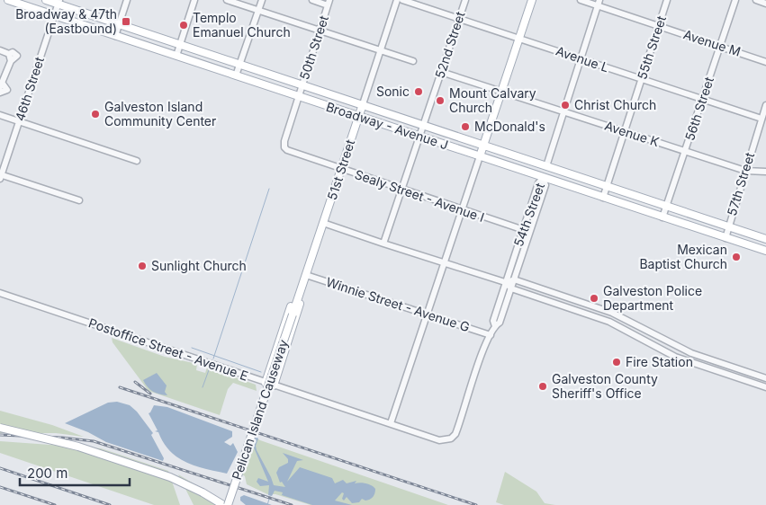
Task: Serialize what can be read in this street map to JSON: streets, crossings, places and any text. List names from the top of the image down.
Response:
{
  "streets": {
    "main road": ["Broadway - Avenue J", "51st Street", "Pelican Island Causeway"],
    "street": [
      "Avenue M",
      "52nd Street",
      "50th Street",
      "55th Street",
      "Avenue L",
      "46th Street",
      "56th Street",
      "Avenue K",
      "57th Street",
      "Sealy Street - Avenue I",
      "54th Street",
      "Winnie Street - Avenue G",
      "Postoffice Street - Avenue E"
    ]
  },
  "crossings": [
    ["Avenue M", "55th Street"],
    ["Avenue M", "56th Street"],
    ["Avenue M", "54th Street"],
    ["52nd Street", "Avenue L"],
    ["52nd Street", "Broadway - Avenue J"],
    ["52nd Street", "Avenue K"],
    ["52nd Street", "Sealy Street - Avenue I"],
    ["50th Street", "Broadway - Avenue J"],
    ["50th Street", "Sealy Street - Avenue I"],
    ["55th Street", "Avenue L"],
    ["55th Street", "Broadway - Avenue J"],
    ["55th Street", "Avenue K"],
    ["Avenue L", "56th Street"],
    ["Avenue L", "57th Street"],
    ["Avenue L", "54th Street"],
    ["46th Street", "Broadway - Avenue J"],
    ["56th Street", "Broadway - Avenue J"],
    ["56th Street", "Avenue K"],
    ["Broadway - Avenue J", "51st Street"],
    ["Broadway - Avenue J", "57th Street"],
    ["Broadway - Avenue J", "Sealy Street - Avenue I"],
    ["Broadway - Avenue J", "54th Street"],
    ["Avenue K", "57th Street"],
    ["Avenue K", "54th Street"],
    ["51st Street", "Sealy Street - Avenue I"],
    ["51st Street", "Winnie Street - Avenue G"],
    ["51st Street", "Pelican Island Causeway"],
    ["Sealy Street - Avenue I", "54th Street"],
    ["54th Street", "Winnie Street - Avenue G"],
    ["54th Street", "Postoffice Street - Avenue E"]
  ],
  "places": {
    "transit": ["Broadway & 47th (Eastbound)"],
    "other": [
      "Templo Emanuel Church",
      "Sonic",
      "Mount Calvary Church",
      "Christ Church",
      "Galveston Island Community Center",
      "McDonald's",
      "Mexican Baptist Church",
      "Sunlight Church",
      "Galveston Police Department",
      "Fire Station",
      "Galveston County Sheriff's Office"
    ]
  },
  "scale_bar": "200 m"
}
